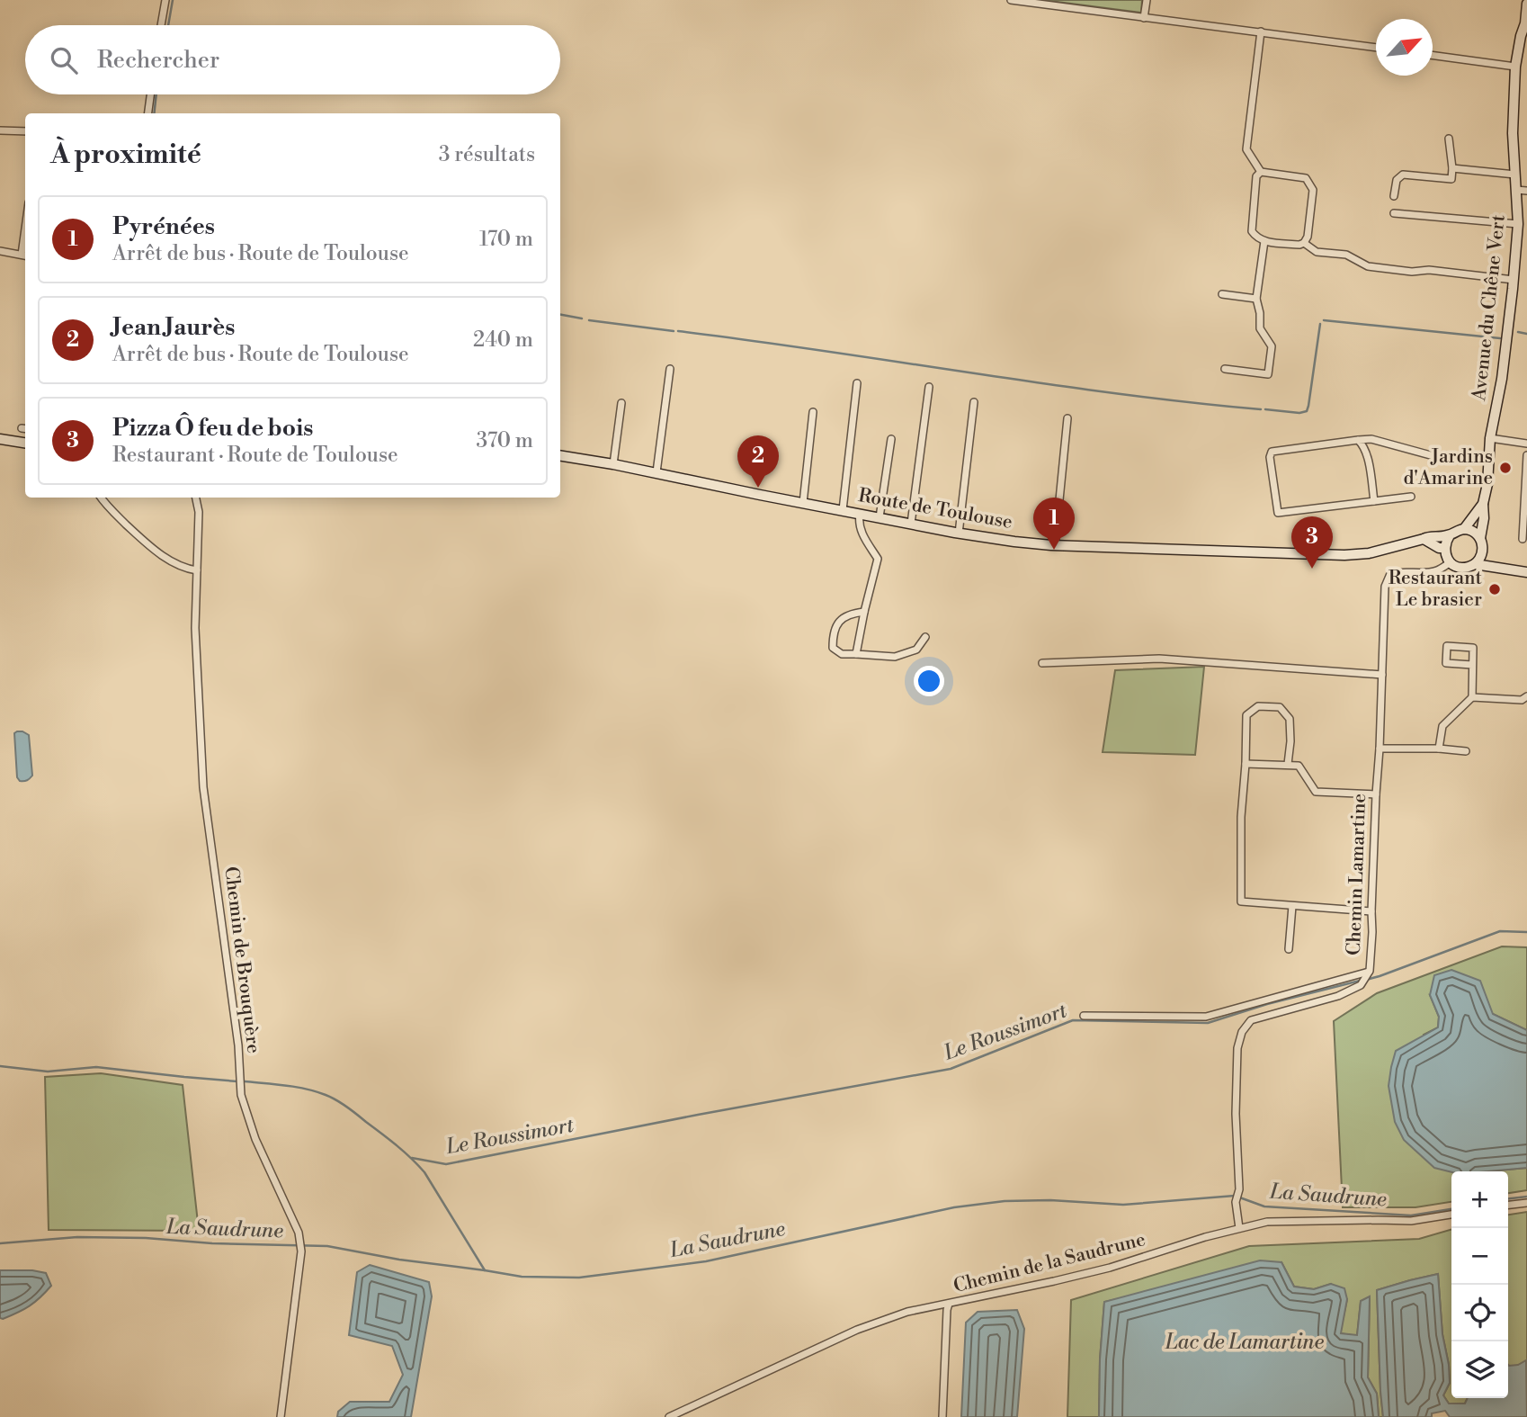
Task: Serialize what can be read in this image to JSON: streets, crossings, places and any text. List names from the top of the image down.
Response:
{
  "streets": {
    "main road": ["Avenue du Chêne Vert", "Route de Toulouse"],
    "street": ["Chemin Lamartine", "Chemin de Brouquère", "Chemin de la Saudrune"]
  },
  "crossings": [
    ["Avenue du Chêne Vert", "Route de Toulouse"],
    ["Avenue du Chêne Vert", "Chemin Lamartine"],
    ["Route de Toulouse", "Chemin Lamartine"],
    ["Chemin Lamartine", "Chemin de la Saudrune"]
  ],
  "water": ["Le Roussimort", "La Saudrune", "Lac de Lamartine"],
  "places": ["Jardins d'Amarine", "Restaurant Le brasier"],
  "north": "top right",
  "page": {
    "search": "Rechercher",
    "heading": ["À proximité", "3 résultats"],
    "list": [
      {
        "mark": "1",
        "name": "Pyrénées",
        "note": "Arrêt de bus · Route de Toulouse",
        "value": "170 m"
      },
      {
        "mark": "2",
        "name": "Jean Jaurès",
        "note": "Arrêt de bus · Route de Toulouse",
        "value": "240 m"
      },
      {
        "mark": "3",
        "name": "Pizza Ô feu de bois",
        "note": "Restaurant · Route de Toulouse",
        "value": "370 m"
      }
    ],
    "pins": ["2", "1", "3"],
    "map_buttons": ["+", "−"]
  }
}
